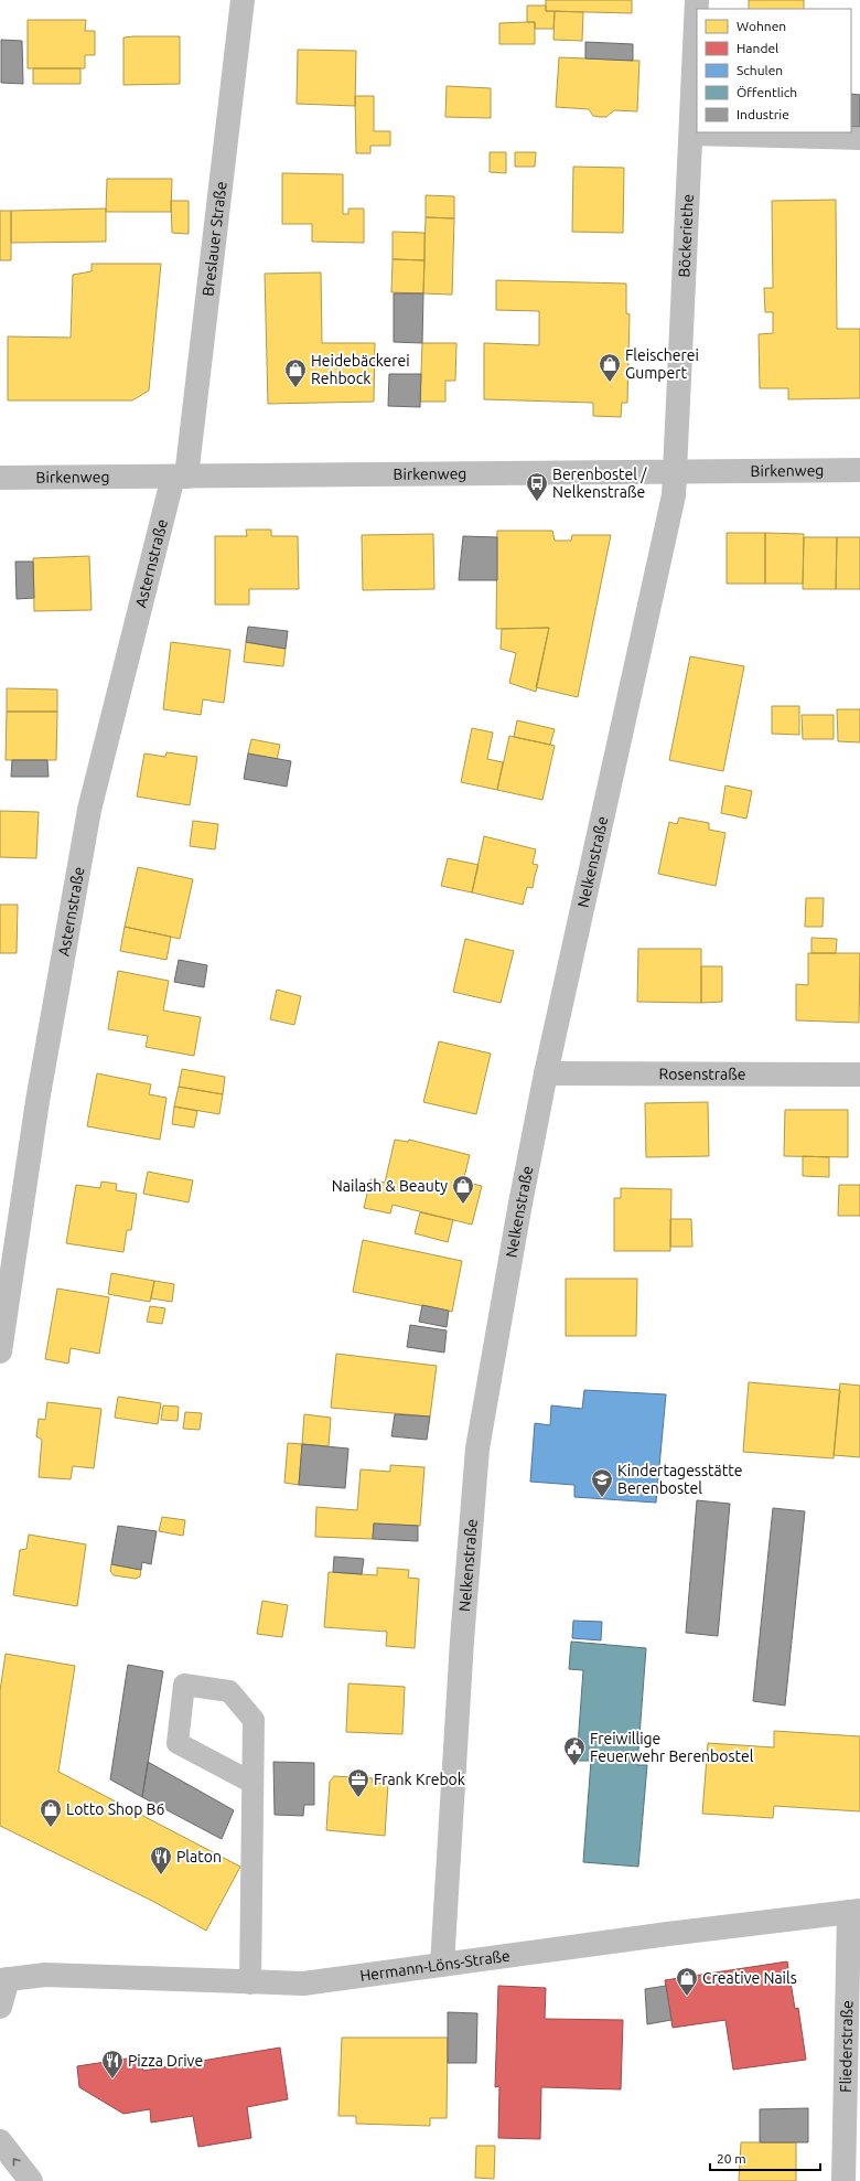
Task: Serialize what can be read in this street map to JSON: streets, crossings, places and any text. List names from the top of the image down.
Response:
{
  "streets": {
    "street": [
      "Böckeriethe",
      "Breslauer Straße",
      "Birkenweg",
      "Asternstraße",
      "Nelkenstraße",
      "Rosenstraße",
      "Hermann-Löns-Straße",
      "Fliederstraße"
    ]
  },
  "crossings": [
    ["Böckeriethe", "Birkenweg"],
    ["Böckeriethe", "Nelkenstraße"],
    ["Breslauer Straße", "Birkenweg"],
    ["Breslauer Straße", "Asternstraße"],
    ["Birkenweg", "Asternstraße"],
    ["Birkenweg", "Nelkenstraße"],
    ["Nelkenstraße", "Rosenstraße"],
    ["Nelkenstraße", "Hermann-Löns-Straße"],
    ["Hermann-Löns-Straße", "Fliederstraße"]
  ],
  "places": {
    "shop": [
      "Fleischerei Gumpert",
      "Heidebäckerei Rehbock",
      "Nailash & Beauty",
      "Lotto Shop B6",
      "Creative Nails"
    ],
    "bus stop": ["Berenbostel / Nelkenstraße"],
    "school or university": ["Kindertagesstätte Berenbostel"],
    "public building": ["Freiwillige Feuerwehr Berenbostel"],
    "office": ["Frank Krebok"],
    "restaurant": ["Platon", "Pizza Drive"]
  },
  "legend": [
    "Wohnen",
    "Handel",
    "Schulen",
    "Öffentlich",
    "Industrie"
  ],
  "scale_bar": "20 m"
}
